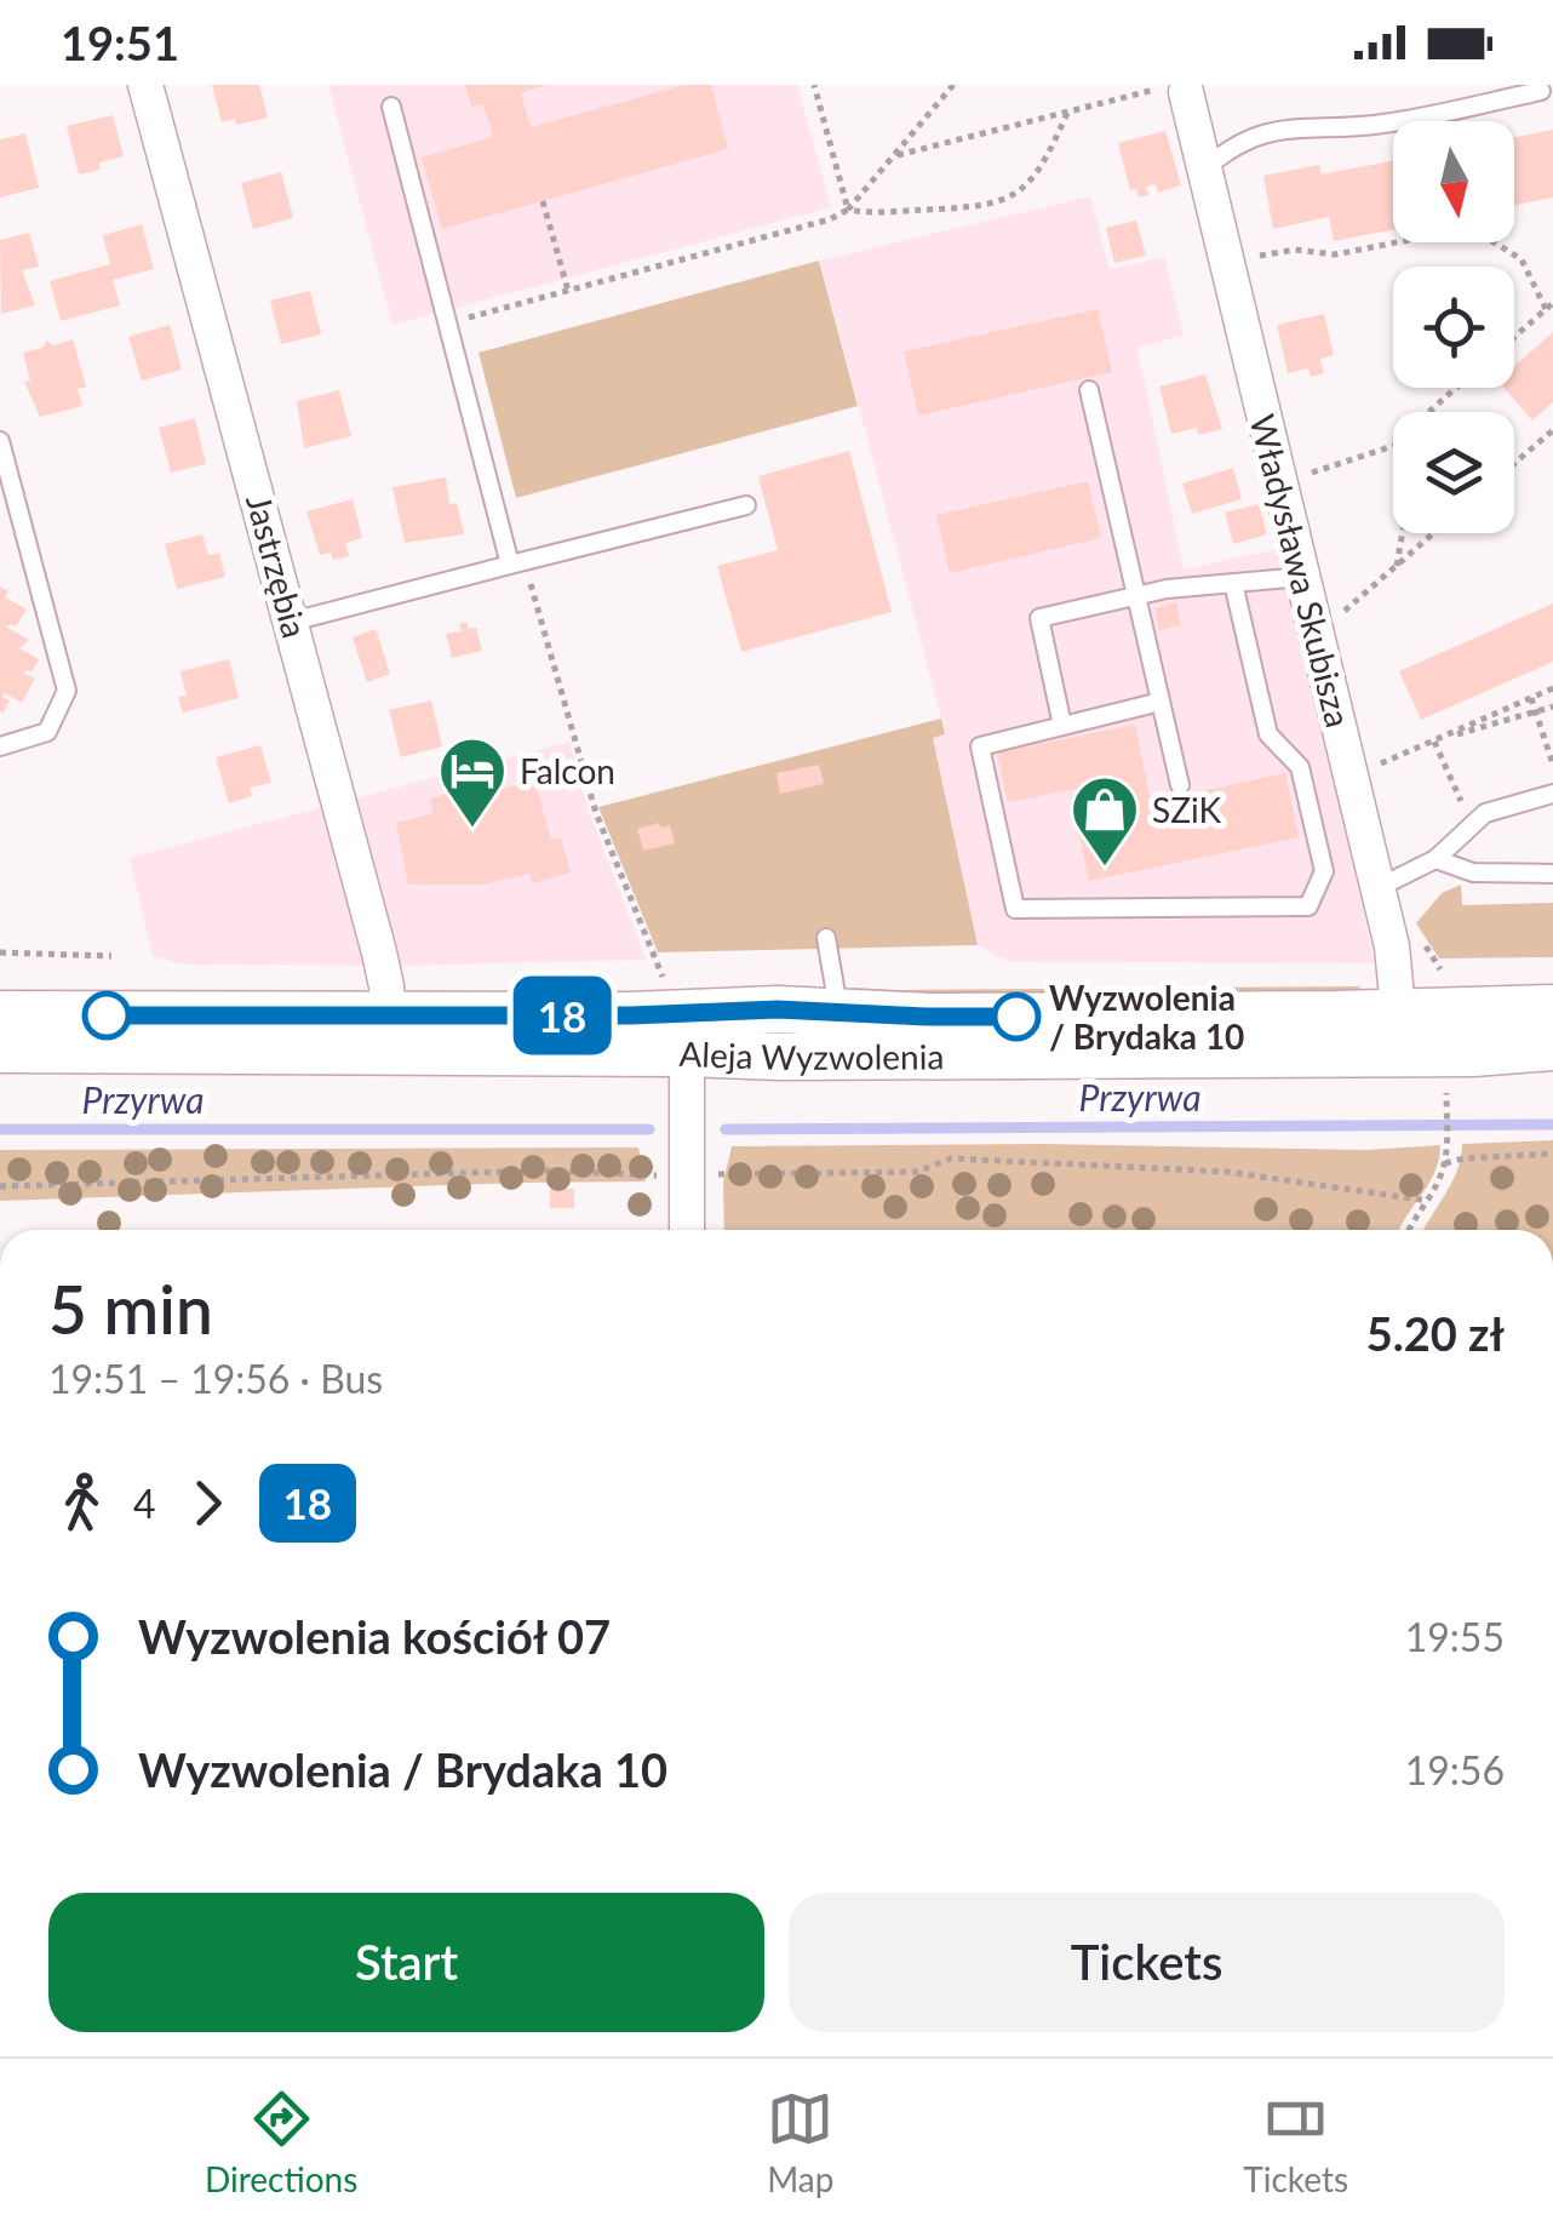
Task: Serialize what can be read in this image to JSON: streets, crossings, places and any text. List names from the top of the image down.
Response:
{
  "streets": {
    "main road": ["Aleja Wyzwolenia"],
    "street": ["Jastrzębia", "Władysława Skubisza"]
  },
  "crossings": [
    ["Jastrzębia", "Aleja Wyzwolenia"],
    ["Władysława Skubisza", "Aleja Wyzwolenia"]
  ],
  "water": ["Przyrwa"],
  "places": {
    "hotel": ["Falcon"],
    "shop": ["SZiK"],
    "other": ["Wyzwolenia / Brydaka 10"]
  },
  "lines": ["bus line 18"],
  "north": "bottom",
  "page": {
    "status": "19:51",
    "on_map": "18",
    "heading": ["5 min", "19:51 – 19:56 · Bus", "5.20 zł"],
    "legs": ["4", "18"],
    "list": [
      {
        "name": "Wyzwolenia kościół 07",
        "value": "19:55"
      },
      {
        "name": "Wyzwolenia / Brydaka 10",
        "value": "19:56"
      }
    ],
    "buttons": ["Start", "Tickets"],
    "tabs": ["Directions", "Map", "Tickets"]
  }
}
